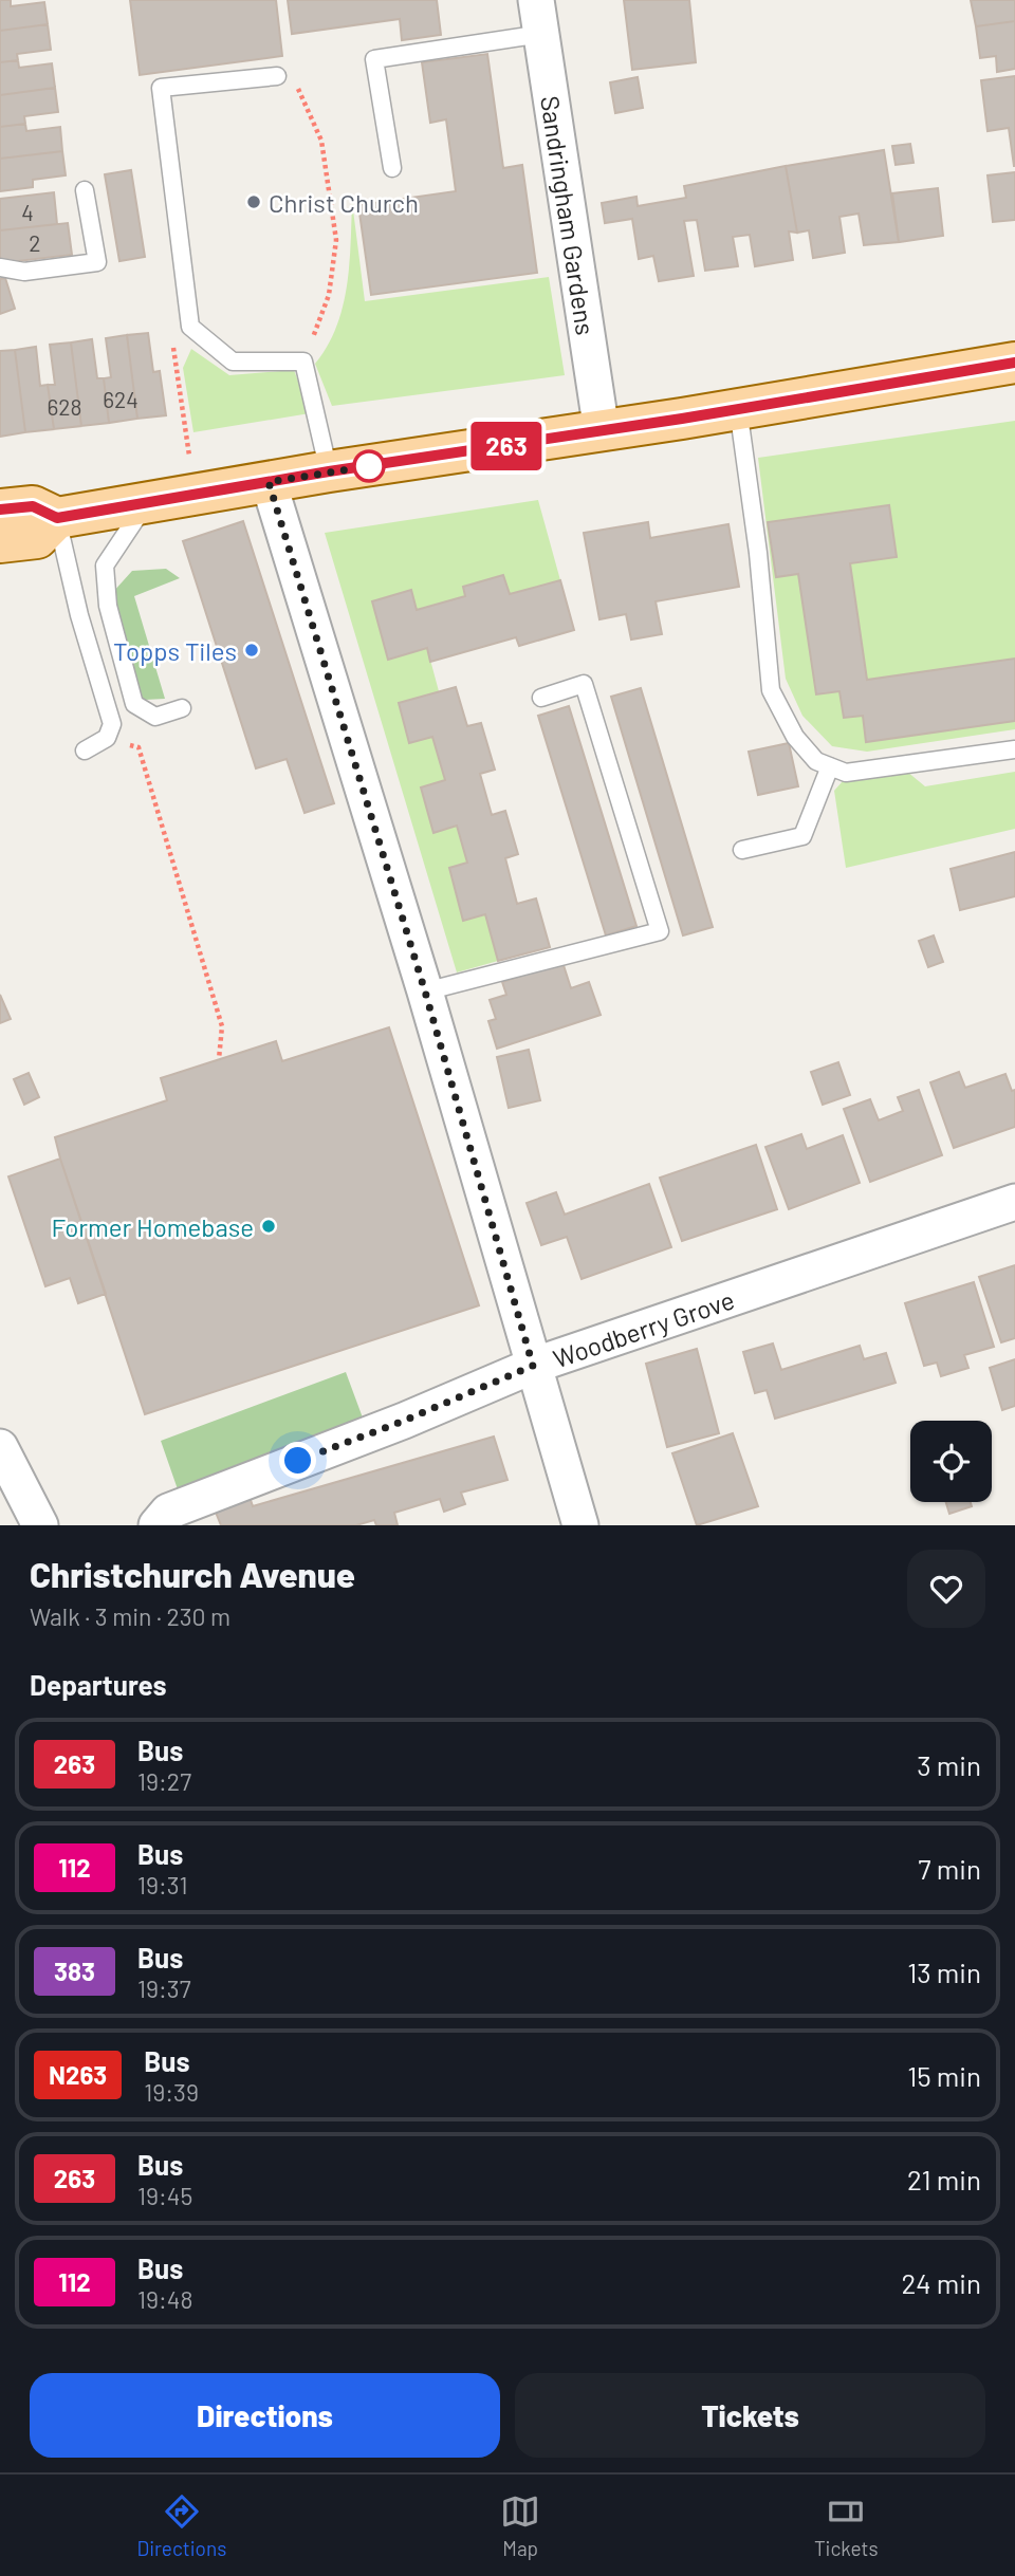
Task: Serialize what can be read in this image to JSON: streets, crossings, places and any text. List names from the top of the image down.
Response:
{
  "streets": {
    "street": ["Sandringham Gardens", "Woodberry Grove"]
  },
  "places": ["Christ Church", "Topps Tiles", "Former Homebase"],
  "lines": ["bus line 263"],
  "house_numbers": [
    "4",
    "2",
    "624",
    "628"
  ],
  "page": {
    "on_map": "263",
    "heading": [
      ["Christchurch Avenue", "Walk · 3 min · 230 m"],
      "Departures"
    ],
    "list": [
      {
        "mark": "263",
        "name": "Bus",
        "note": "19:27",
        "value": "3 min"
      },
      {
        "mark": "112",
        "name": "Bus",
        "note": "19:31",
        "value": "7 min"
      },
      {
        "mark": "383",
        "name": "Bus",
        "note": "19:37",
        "value": "13 min"
      },
      {
        "mark": "N263",
        "name": "Bus",
        "note": "19:39",
        "value": "15 min"
      },
      {
        "mark": "263",
        "name": "Bus",
        "note": "19:45",
        "value": "21 min"
      },
      {
        "mark": "112",
        "name": "Bus",
        "note": "19:48",
        "value": "24 min"
      }
    ],
    "buttons": ["Directions", "Tickets"],
    "tabs": ["Directions", "Map", "Tickets"]
  }
}
